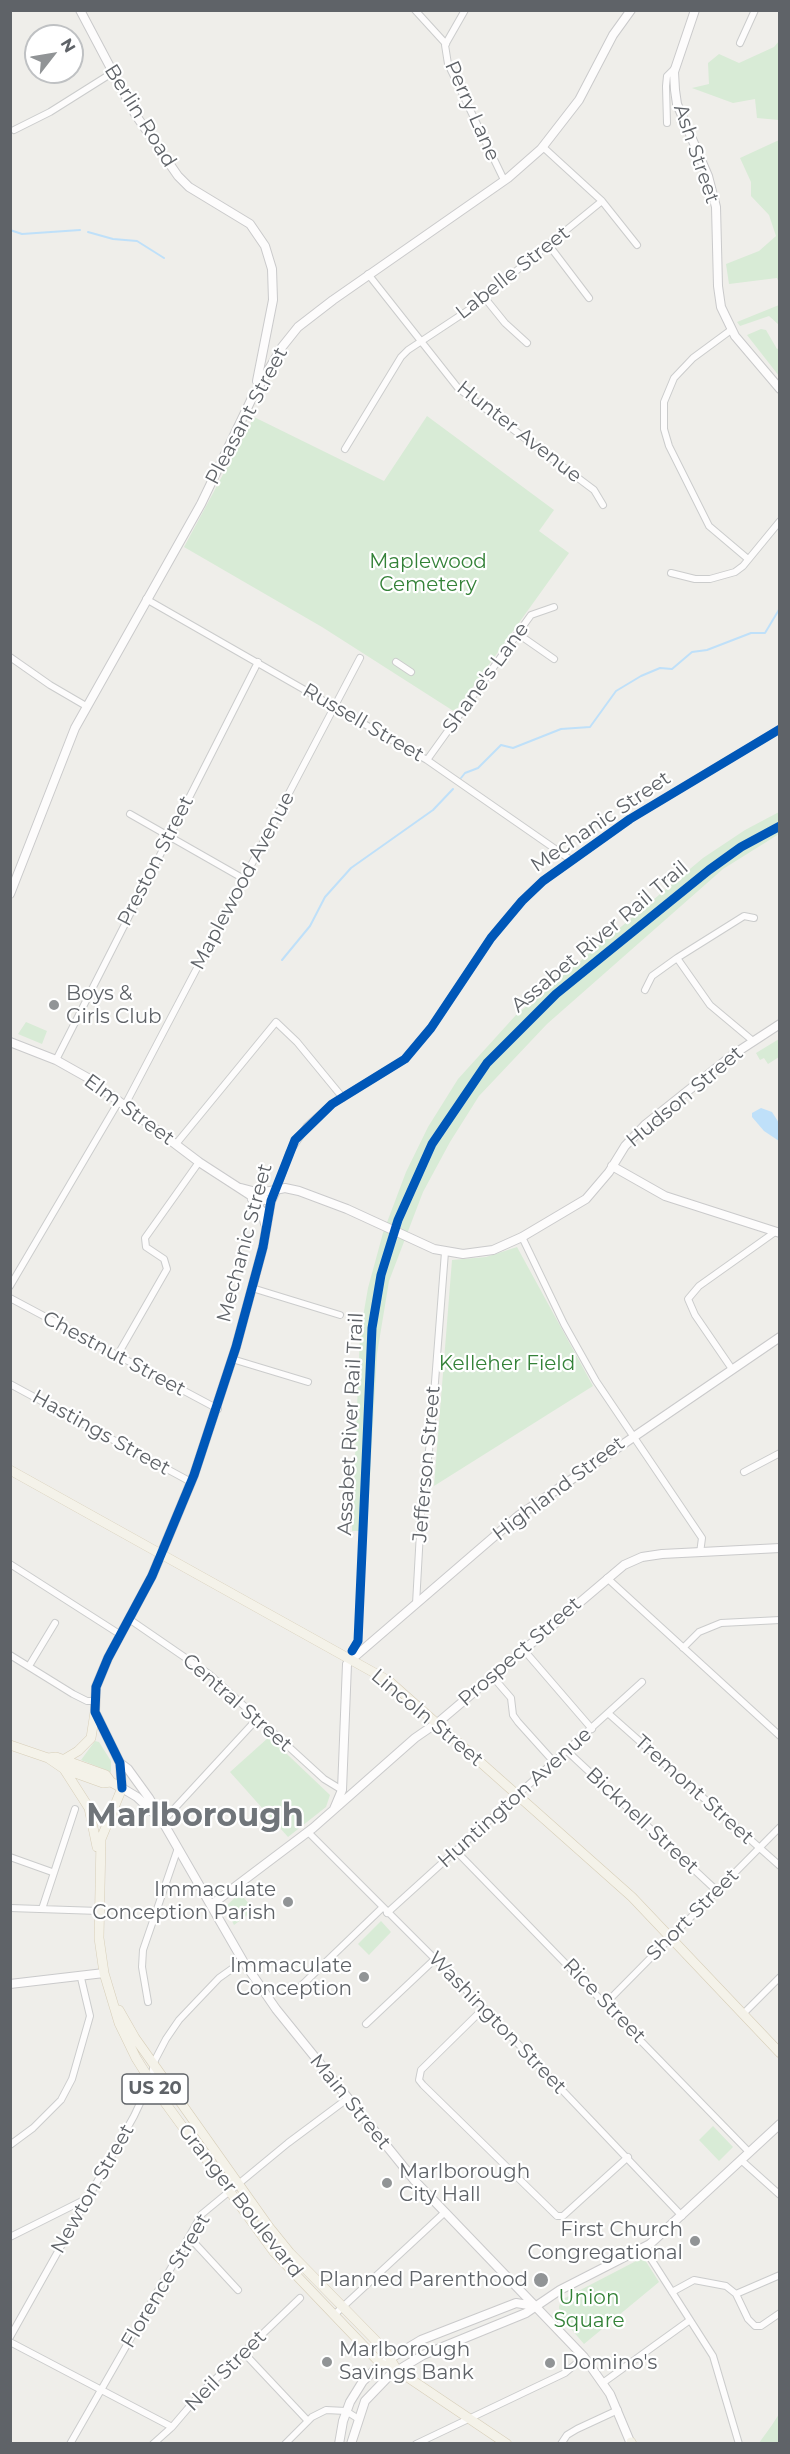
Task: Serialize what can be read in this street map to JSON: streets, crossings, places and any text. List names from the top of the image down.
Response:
{
  "streets": {
    "main road": ["Lincoln Street", "US 20", "Granger Boulevard"],
    "street": [
      "Perry Lane",
      "Berlin Road",
      "Ash Street",
      "Labelle Street",
      "Pleasant Street",
      "Hunter Avenue",
      "Shane's Lane",
      "Russell Street",
      "Mechanic Street",
      "Preston Street",
      "Maplewood Avenue",
      "Hudson Street",
      "Elm Street",
      "Chestnut Street",
      "Hastings Street",
      "Jefferson Street",
      "Highland Street",
      "Prospect Street",
      "Central Street",
      "Tremont Street",
      "Huntington Avenue",
      "Bicknell Street",
      "Short Street",
      "Rice Street",
      "Washington Street",
      "Main Street",
      "Newton Street",
      "Florence Street",
      "Neil Street"
    ],
    "cycle path": ["Assabet River Rail Trail"]
  },
  "crossings": [
    ["Perry Lane", "Pleasant Street"],
    ["Berlin Road", "Pleasant Street"],
    ["Labelle Street", "Hunter Avenue"],
    ["Pleasant Street", "Hunter Avenue"],
    ["Pleasant Street", "Russell Street"],
    ["Shane's Lane", "Russell Street"],
    ["Russell Street", "Mechanic Street"],
    ["Russell Street", "Preston Street"],
    ["Russell Street", "Maplewood Avenue"],
    ["Mechanic Street", "Hudson Street"],
    ["Mechanic Street", "Elm Street"],
    ["Mechanic Street", "Chestnut Street"],
    ["Mechanic Street", "Hastings Street"],
    ["Mechanic Street", "Central Street"],
    ["Mechanic Street", "Lincoln Street"],
    ["Mechanic Street", "Main Street"],
    ["Mechanic Street", "Granger Boulevard"],
    ["Preston Street", "Elm Street"],
    ["Maplewood Avenue", "Elm Street"],
    ["Hudson Street", "Elm Street"],
    ["Hudson Street", "Jefferson Street"],
    ["Jefferson Street", "Highland Street"],
    ["Highland Street", "Lincoln Street"],
    ["Prospect Street", "Lincoln Street"],
    ["Prospect Street", "Washington Street"],
    ["Prospect Street", "Main Street"],
    ["Lincoln Street", "Huntington Avenue"],
    ["Lincoln Street", "Short Street"],
    ["Tremont Street", "Huntington Avenue"],
    ["Tremont Street", "Short Street"],
    ["Huntington Avenue", "Bicknell Street"],
    ["Huntington Avenue", "Rice Street"],
    ["Huntington Avenue", "Washington Street"],
    ["Bicknell Street", "Short Street"],
    ["Short Street", "Rice Street"],
    ["US 20", "Granger Boulevard"],
    ["Main Street", "Newton Street"],
    ["Main Street", "Florence Street"],
    ["Newton Street", "Granger Boulevard"],
    ["Granger Boulevard", "Florence Street"]
  ],
  "districts": ["Marlborough"],
  "parks": ["Maplewood Cemetery", "Kelleher Field", "Union Square"],
  "places": [
    "Boys & Girls Club",
    "Immaculate Conception Parish",
    "Immaculate Conception",
    "Marlborough City Hall",
    "First Church Congregational",
    "Planned Parenthood",
    "Marlborough Savings Bank",
    "Domino's"
  ],
  "north": "top right"
}
